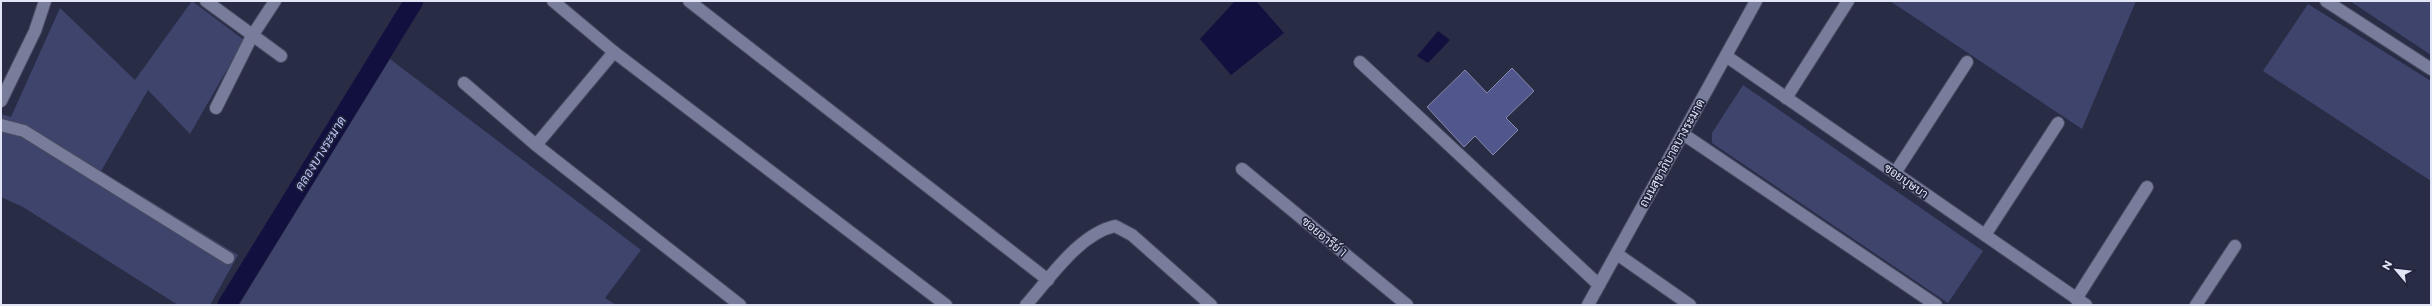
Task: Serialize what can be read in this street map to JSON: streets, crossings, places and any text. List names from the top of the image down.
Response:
{
  "streets": {
    "street": ["ถนนสุขาภิบาลบางระมาด", "ซอยบุษบา", "ซอยอารีย์ 1"]
  },
  "crossings": [
    ["ถนนสุขาภิบาลบางระมาด", "ซอยบุษบา"]
  ],
  "water": ["คลองบางระมาด"],
  "north": "top left"
}
